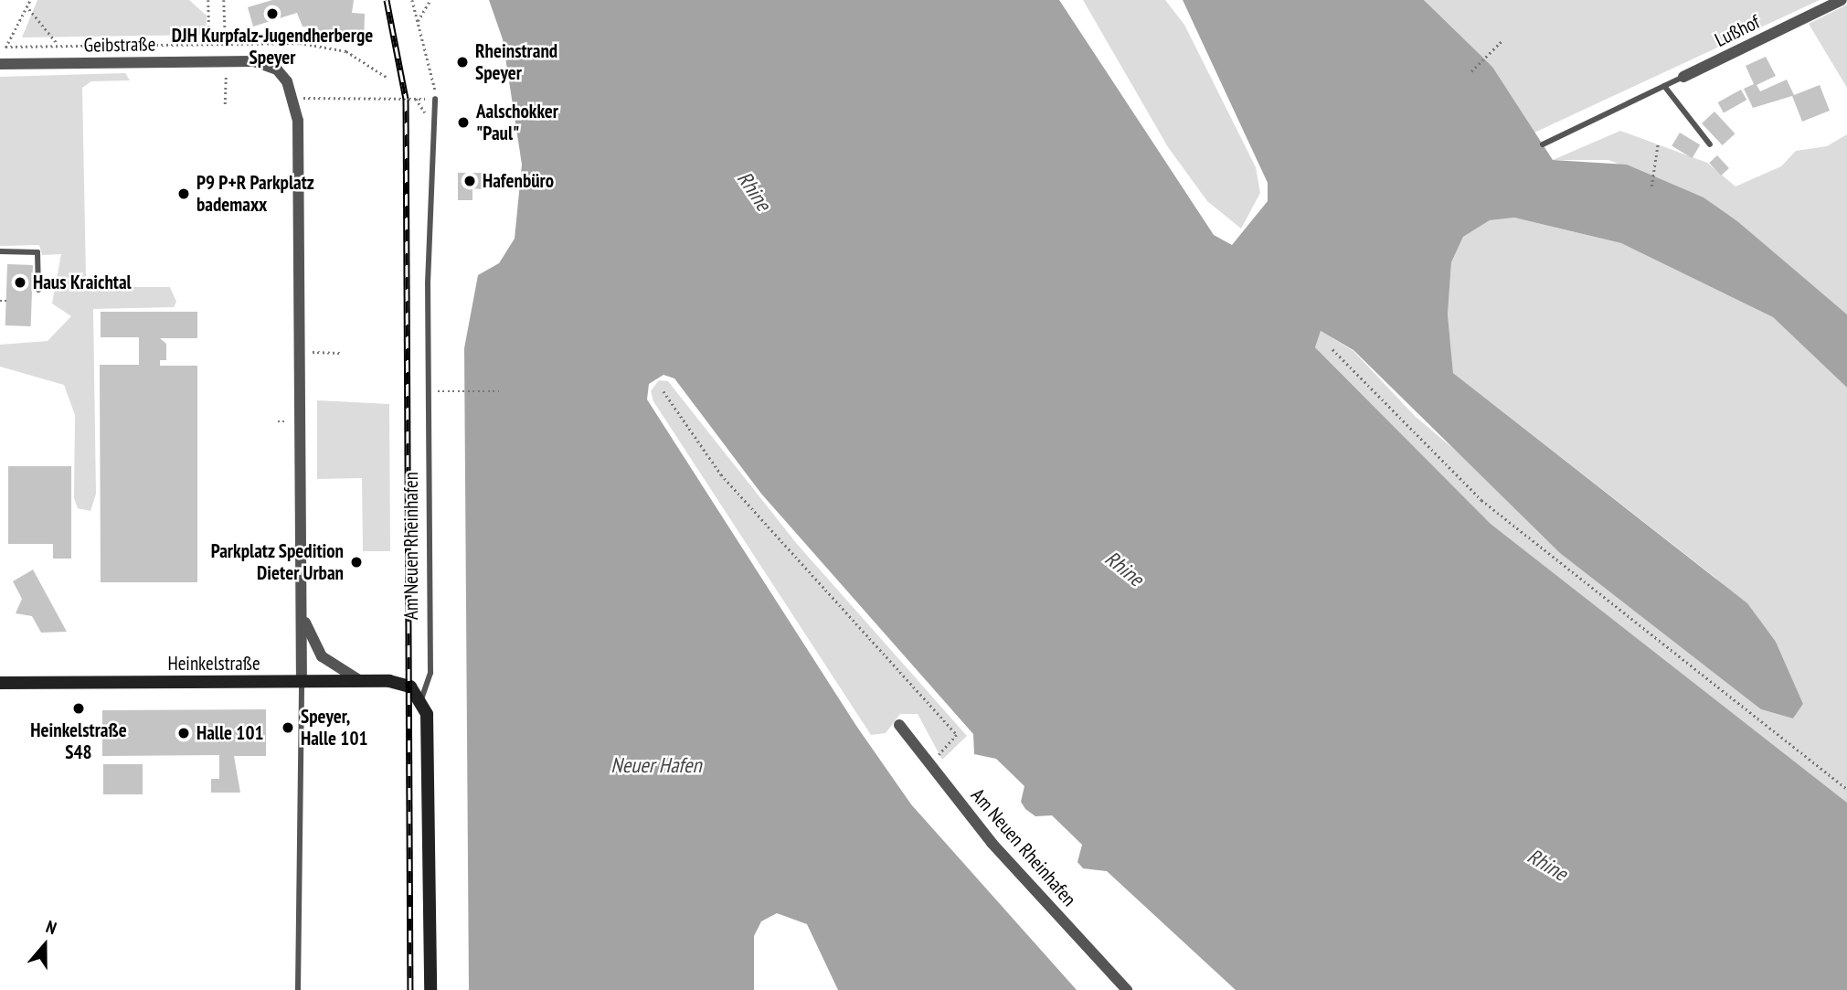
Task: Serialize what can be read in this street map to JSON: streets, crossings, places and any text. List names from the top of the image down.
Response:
{
  "streets": {
    "street": [
      "Lußhof",
      "Geibstraße",
      "Am Neuen Rheinhafen",
      "Heinkelstraße"
    ]
  },
  "crossings": [
    ["Am Neuen Rheinhafen", "Heinkelstraße"]
  ],
  "water": ["Rhine", "Neuer Hafen"],
  "places": [
    "DJH Kurpfalz-Jugendherberge Speyer",
    "Rheinstrand Speyer",
    "Aalschokker \"Paul\"",
    "Hafenbüro",
    "P9 P+R Parkplatz bademaxx",
    "Haus Kraichtal",
    "Parkplatz Spedition Dieter Urban",
    "Heinkelstraße S48",
    "Speyer, Halle 101",
    "Halle 101"
  ],
  "north": "top"
}
